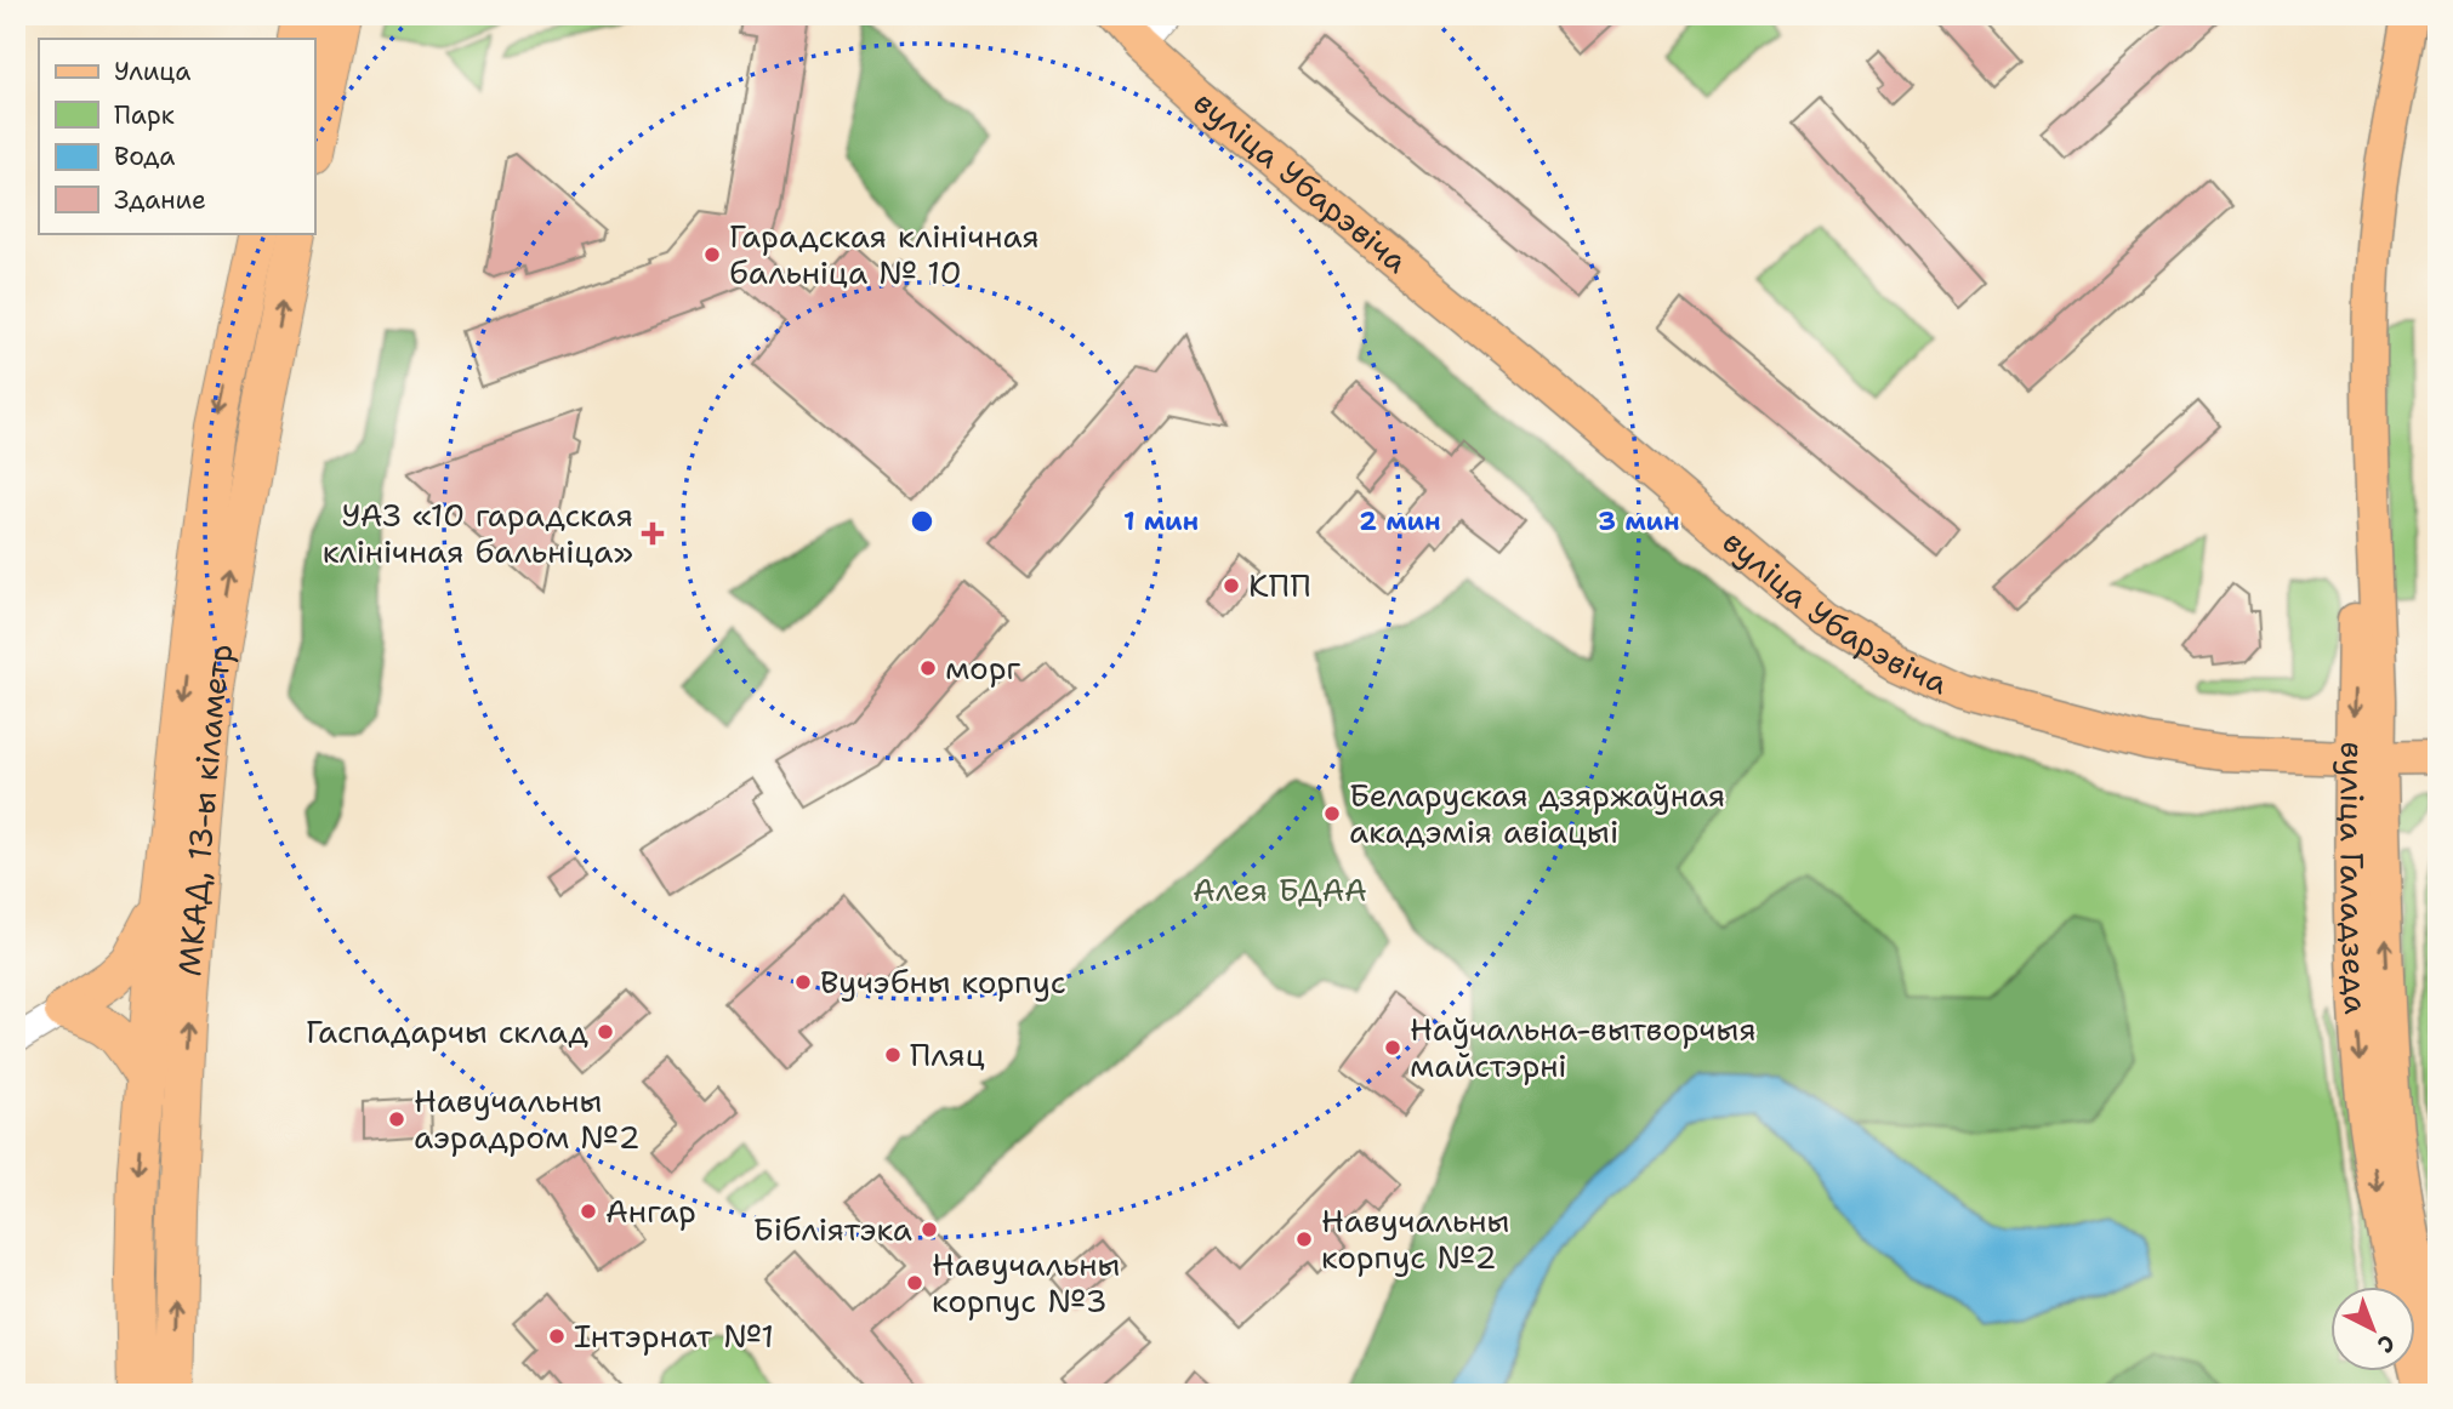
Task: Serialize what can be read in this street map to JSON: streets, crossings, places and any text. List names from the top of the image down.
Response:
{
  "streets": {
    "highway": ["МКАД, 13-ы кіламетр"],
    "main road": ["вуліца Убарэвіча", "вуліца Галадзеда"]
  },
  "crossings": [
    ["вуліца Убарэвіча", "вуліца Галадзеда"]
  ],
  "parks": ["Алея БДАА"],
  "places": {
    "other": [
      "Гарадская клінічная бальніца № 10",
      "КПП",
      "морг",
      "Беларуская дзяржаўная акадэмія авіацыі",
      "Вучэбны корпус",
      "Гаспадарчы склад",
      "Наўчальна-вытворчыя майстэрні",
      "Пляц",
      "Навучальны аэрадром №2",
      "Ангар",
      "Бібліятэка",
      "Навучальны корпус №2",
      "Навучальны корпус №3",
      "Інтэрнат №1"
    ],
    "health": ["УАЗ «10 гарадская клінічная бальніца»"]
  },
  "legend": [
    "Улица",
    "Парк",
    "Вода",
    "Здание"
  ],
  "north": "bottom right",
  "rings": ["1 мин", "2 мин", "3 мин"]
}
